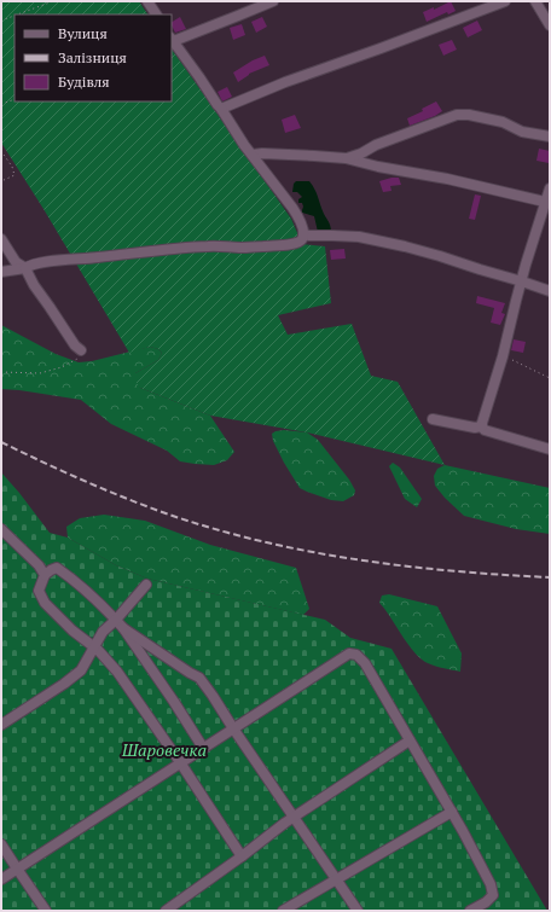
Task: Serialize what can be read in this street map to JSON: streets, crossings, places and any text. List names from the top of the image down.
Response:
{
  "parks": ["Шаровечка"],
  "legend": ["Вулиця", "Залізниця", "Будівля"]
}
